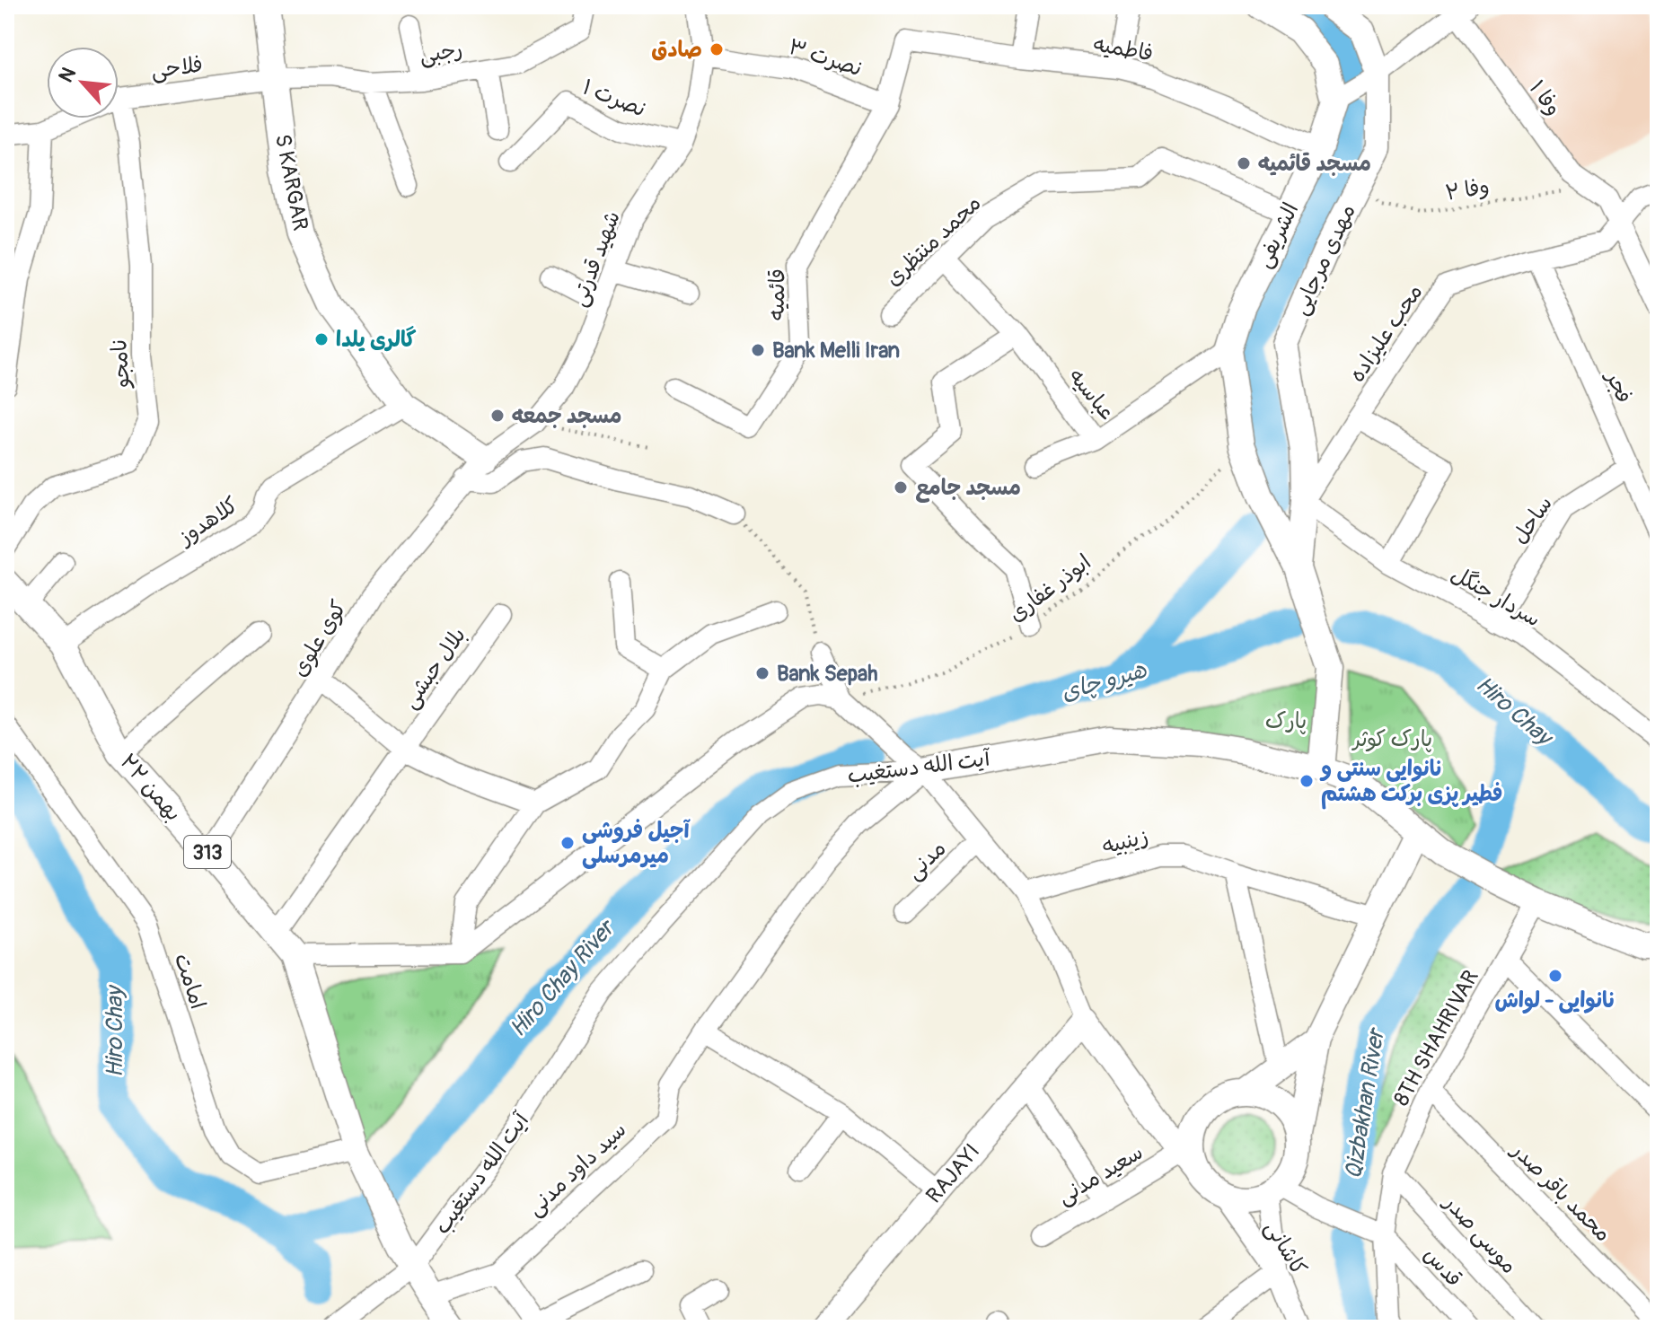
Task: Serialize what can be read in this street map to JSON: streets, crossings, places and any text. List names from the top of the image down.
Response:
{
  "streets": {
    "main road": [
      "S KARGAR",
      "الشریفی",
      "مهدی مرجایی",
      "آیت الله دستغیب",
      "۲۲ بهمن",
      "313",
      "RAJAYI"
    ],
    "street": [
      "فاطمیه",
      "رجبی",
      "نصرت ۳",
      "فلاحی",
      "نصرت ۱",
      "وفا ۱",
      "محمد منتظری",
      "شهید قدرتی",
      "قائمیه",
      "محب علیزاده",
      "نامجو",
      "فجر",
      "عباسیه",
      "ساحل",
      "کلاهدوز",
      "سردار جنگل",
      "کوی علوی",
      "بلال حبشی",
      "زینبیه",
      "مدنی",
      "امامت",
      "8TH SHAHRIVAR",
      "سید داود مدنی",
      "سعید مدنی",
      "محمد باقر صدر",
      "موسی صدر",
      "کاشانی",
      "قدس"
    ],
    "path": ["وفا ۲", "ابوذر غفاری"]
  },
  "crossings": [
    ["فاطمیه", "الشریفی"],
    ["فاطمیه", "قائمیه"],
    ["رجبی", "فلاحی"],
    ["رجبی", "S KARGAR"],
    ["نصرت ۳", "شهید قدرتی"],
    ["نصرت ۳", "قائمیه"],
    ["فلاحی", "S KARGAR"],
    ["فلاحی", "نامجو"],
    ["نصرت ۱", "شهید قدرتی"],
    ["وفا ۱", "وفا ۲"],
    ["وفا ۱", "محب علیزاده"],
    ["S KARGAR", "شهید قدرتی"],
    ["S KARGAR", "کلاهدوز"],
    ["S KARGAR", "کوی علوی"],
    ["وفا ۲", "مهدی مرجایی"],
    ["الشریفی", "محمد منتظری"],
    ["الشریفی", "مهدی مرجایی"],
    ["الشریفی", "عباسیه"],
    ["الشریفی", "ابوذر غفاری"],
    ["محمد منتظری", "عباسیه"],
    ["شهید قدرتی", "کوی علوی"],
    ["مهدی مرجایی", "محب علیزاده"],
    ["مهدی مرجایی", "سردار جنگل"],
    ["محب علیزاده", "فجر"],
    ["محب علیزاده", "سردار جنگل"],
    ["فجر", "ساحل"],
    ["ساحل", "سردار جنگل"],
    ["کلاهدوز", "۲۲ بهمن"],
    ["کوی علوی", "۲۲ بهمن"],
    ["بلال حبشی", "۲۲ بهمن"],
    ["آیت الله دستغیب", "313"],
    ["آیت الله دستغیب", "8TH SHAHRIVAR"],
    ["آیت الله دستغیب", "سید داود مدنی"],
    ["۲۲ بهمن", "313"],
    ["۲۲ بهمن", "امامت"],
    ["313", "امامت"],
    ["313", "سید داود مدنی"],
    ["8TH SHAHRIVAR", "محمد باقر صدر"],
    ["8TH SHAHRIVAR", "موسی صدر"],
    ["8TH SHAHRIVAR", "قدس"],
    ["سعید مدنی", "کاشانی"]
  ],
  "water": [
    "هیرو چای",
    "Hiro Chay",
    "Hiro Chay River",
    "Qizbakhan River"
  ],
  "parks": ["پارک", "پارک کوثر"],
  "places": [
    "صادق",
    "مسجد قائمیه",
    "گالری یلدا",
    "Bank Melli Iran",
    "مسجد جمعه",
    "مسجد جامع",
    "Bank Sepah",
    "نانوایی سنتی و فطیر پزی برکت هشتم",
    "آجیل فروشی میرمرسلی",
    "نانوایی - لواش"
  ],
  "north": "top left"
}
